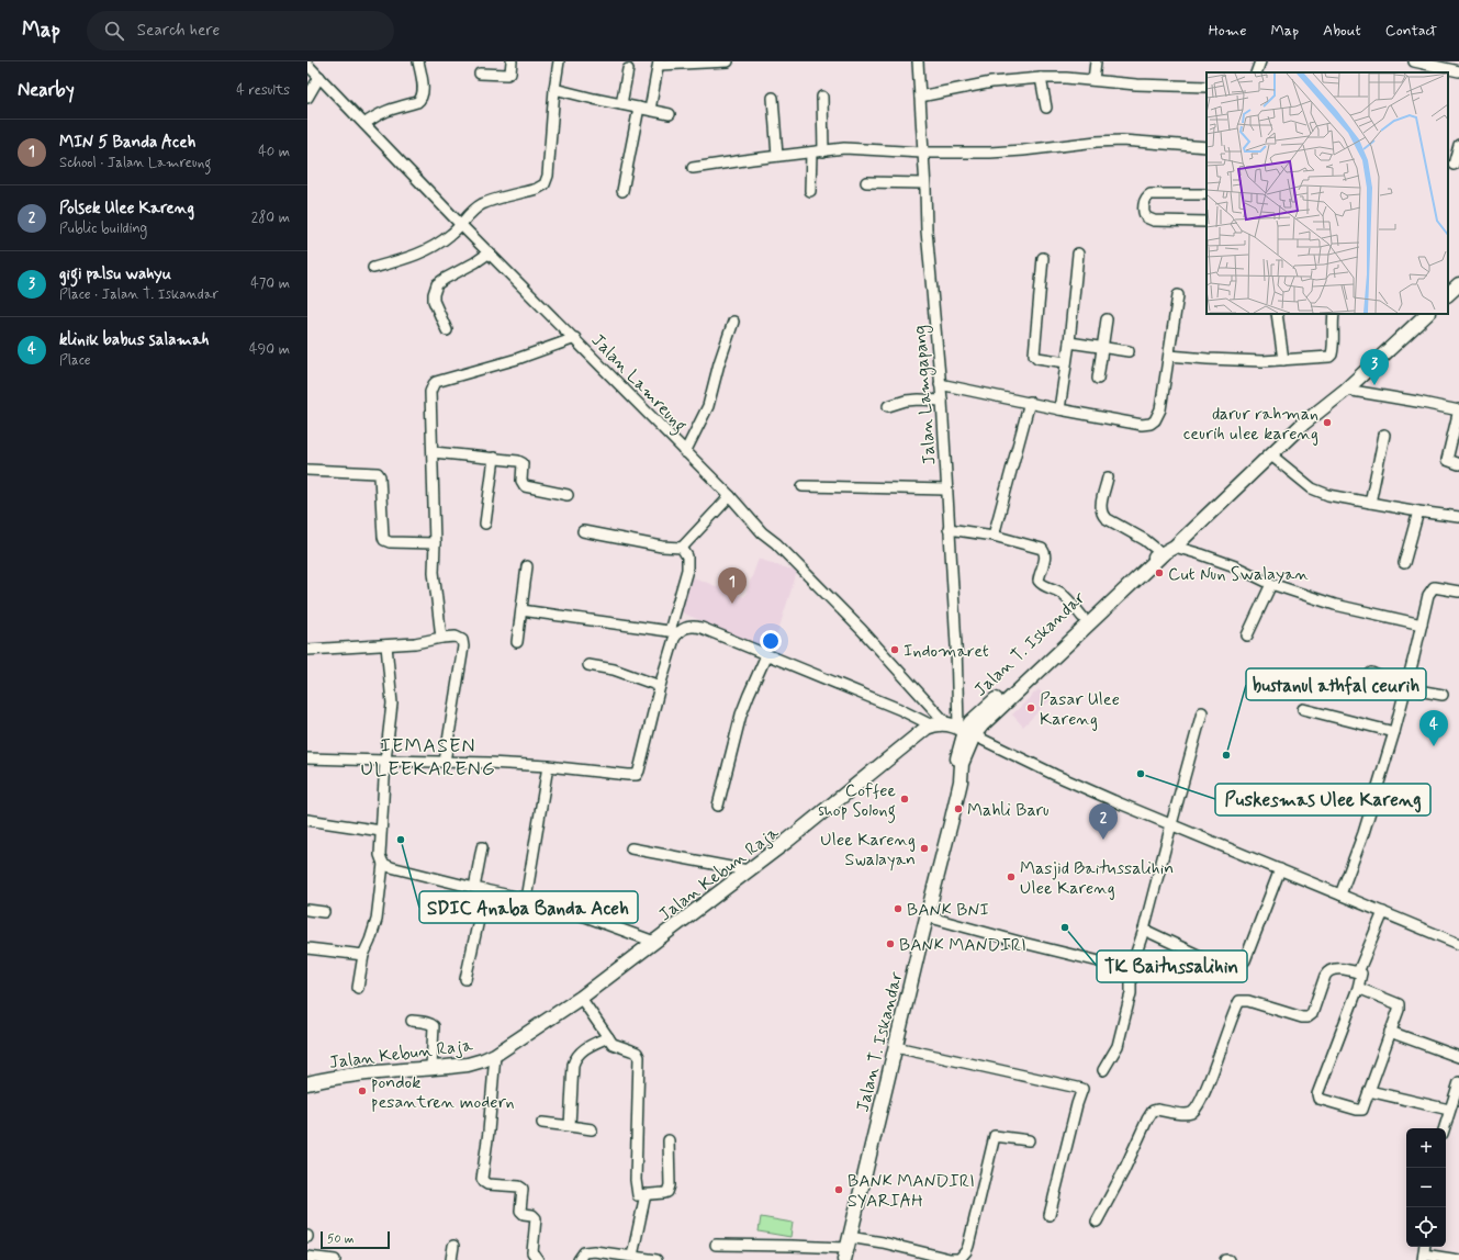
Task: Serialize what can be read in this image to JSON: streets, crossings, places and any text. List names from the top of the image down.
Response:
{
  "streets": {
    "street": [
      "Jalan Lamreung",
      "Jalan Lamgapang",
      "Jalan T. Iskandar",
      "Jalan Kebun Raja"
    ]
  },
  "crossings": [
    ["Jalan Lamreung", "Jalan Lamgapang"],
    ["Jalan Lamreung", "Jalan T. Iskandar"],
    ["Jalan Lamreung", "Jalan Kebun Raja"],
    ["Jalan Lamgapang", "Jalan T. Iskandar"],
    ["Jalan Lamgapang", "Jalan Kebun Raja"],
    ["Jalan T. Iskandar", "Jalan Kebun Raja"]
  ],
  "districts": ["IEMASEN ULEEKARENG"],
  "places": [
    "darur rahman ceurih ulee kareng",
    "Cut Nun Swalayan",
    "Indomaret",
    "Pasar Ulee Kareng",
    "bustanul athfal ceurih",
    "Puskesmas Ulee Kareng",
    "Coffee shop Solong",
    "Mahli Baru",
    "SDIC Anaba Banda Aceh",
    "Ulee Kareng Swalayan",
    "Masjid Baitussalihin Ulee Kareng",
    "BANK BNI",
    "TK Baitussalihin",
    "BANK MANDIRI",
    "pondok pesantren modern",
    "BANK MANDIRI SYARIAH"
  ],
  "scale_bar": "50 m",
  "page": {
    "header": "Map",
    "search": "Search here",
    "nav": [
      "Home",
      "Map",
      "About",
      "Contact"
    ],
    "heading": ["Nearby", "4 results"],
    "list": [
      {
        "mark": "1",
        "name": "MIN 5 Banda Aceh",
        "note": "School · Jalan Lamreung",
        "value": "40 m"
      },
      {
        "mark": "2",
        "name": "Polsek Ulee Kareng",
        "note": "Public building",
        "value": "280 m"
      },
      {
        "mark": "3",
        "name": "gigi palsu wahyu",
        "note": "Place · Jalan T. Iskandar",
        "value": "470 m"
      },
      {
        "mark": "4",
        "name": "klinik babus salamah",
        "note": "Place",
        "value": "490 m"
      }
    ],
    "pins": [
      "3",
      "1",
      "4",
      "2"
    ],
    "map_buttons": ["+", "−"],
    "scale": "50 m"
  }
}
